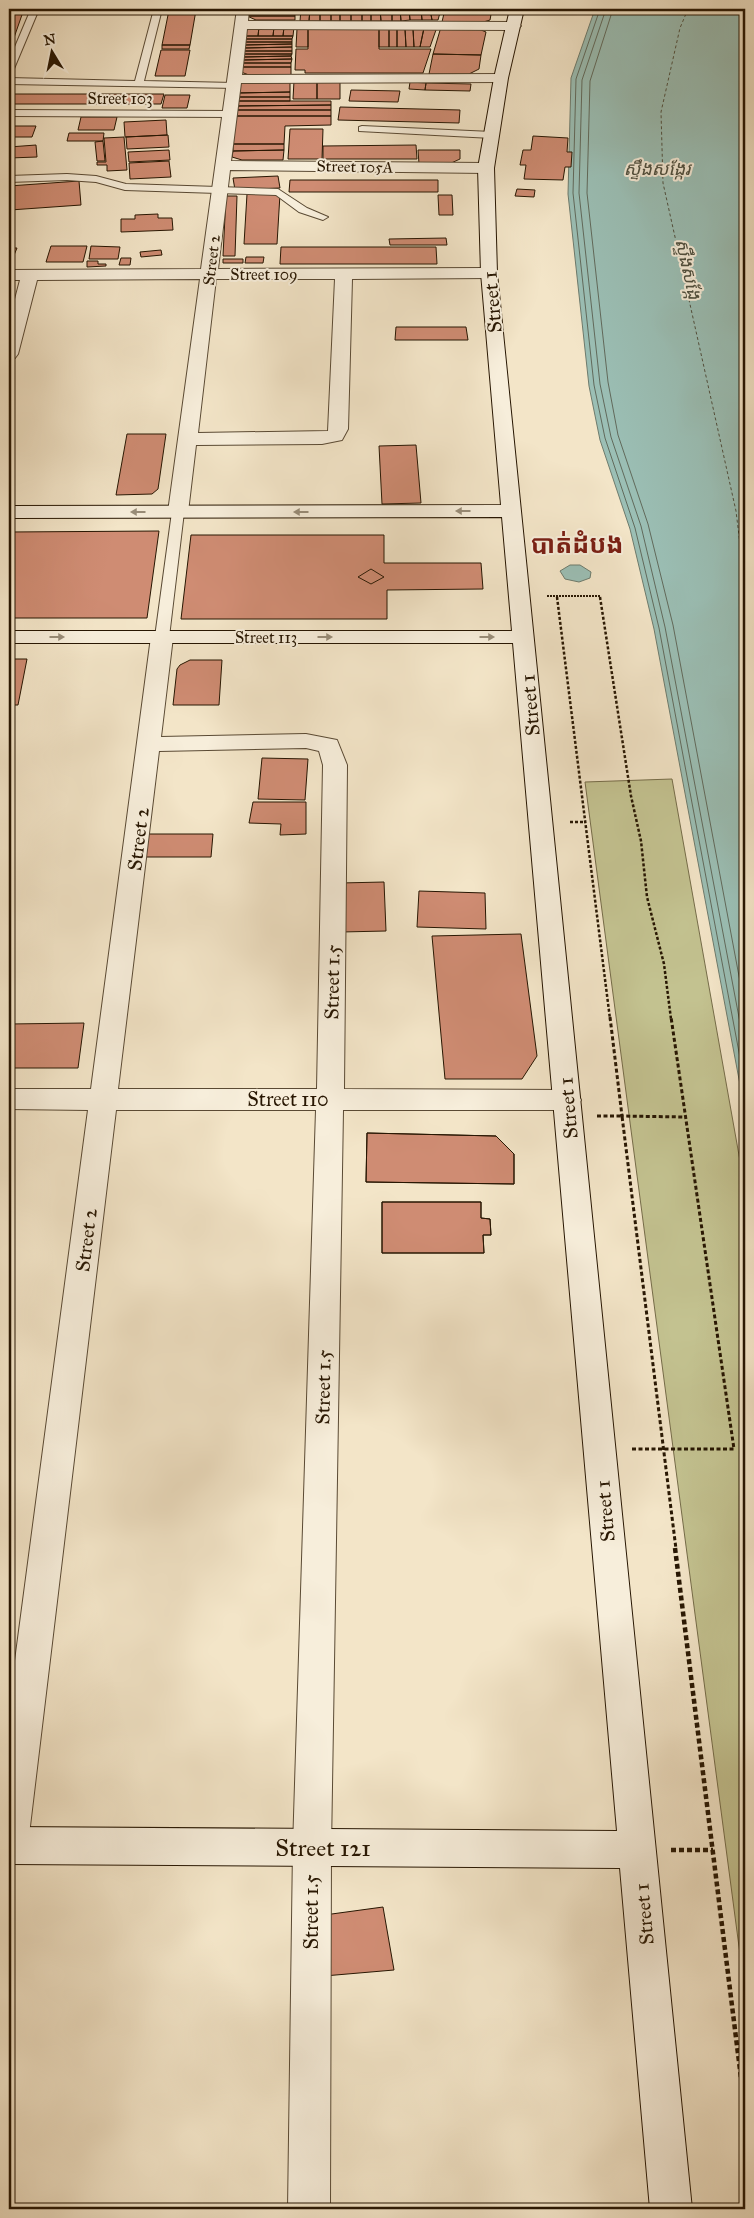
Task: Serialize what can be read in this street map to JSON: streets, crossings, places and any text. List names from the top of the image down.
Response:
{
  "streets": {
    "street": [
      "Street 105A",
      "Street 2",
      "Street 109",
      "Street 1",
      "Street 113",
      "Street 1.5",
      "Street 110",
      "Street 121"
    ],
    "lane": ["Street 103"]
  },
  "crossings": [
    ["Street 103", "Street 2"],
    ["Street 105A", "Street 2"],
    ["Street 105A", "Street 1"],
    ["Street 2", "Street 109"],
    ["Street 2", "Street 113"],
    ["Street 2", "Street 1.5"],
    ["Street 2", "Street 110"],
    ["Street 2", "Street 121"],
    ["Street 109", "Street 1"],
    ["Street 1", "Street 113"],
    ["Street 1", "Street 110"],
    ["Street 1", "Street 121"],
    ["Street 1.5", "Street 110"],
    ["Street 1.5", "Street 121"]
  ],
  "districts": ["បាត់ដំបង"],
  "water": ["ស្ទឹងសង្កែរ", "ស្ទឹងសង្កែ"],
  "north": "top"
}
